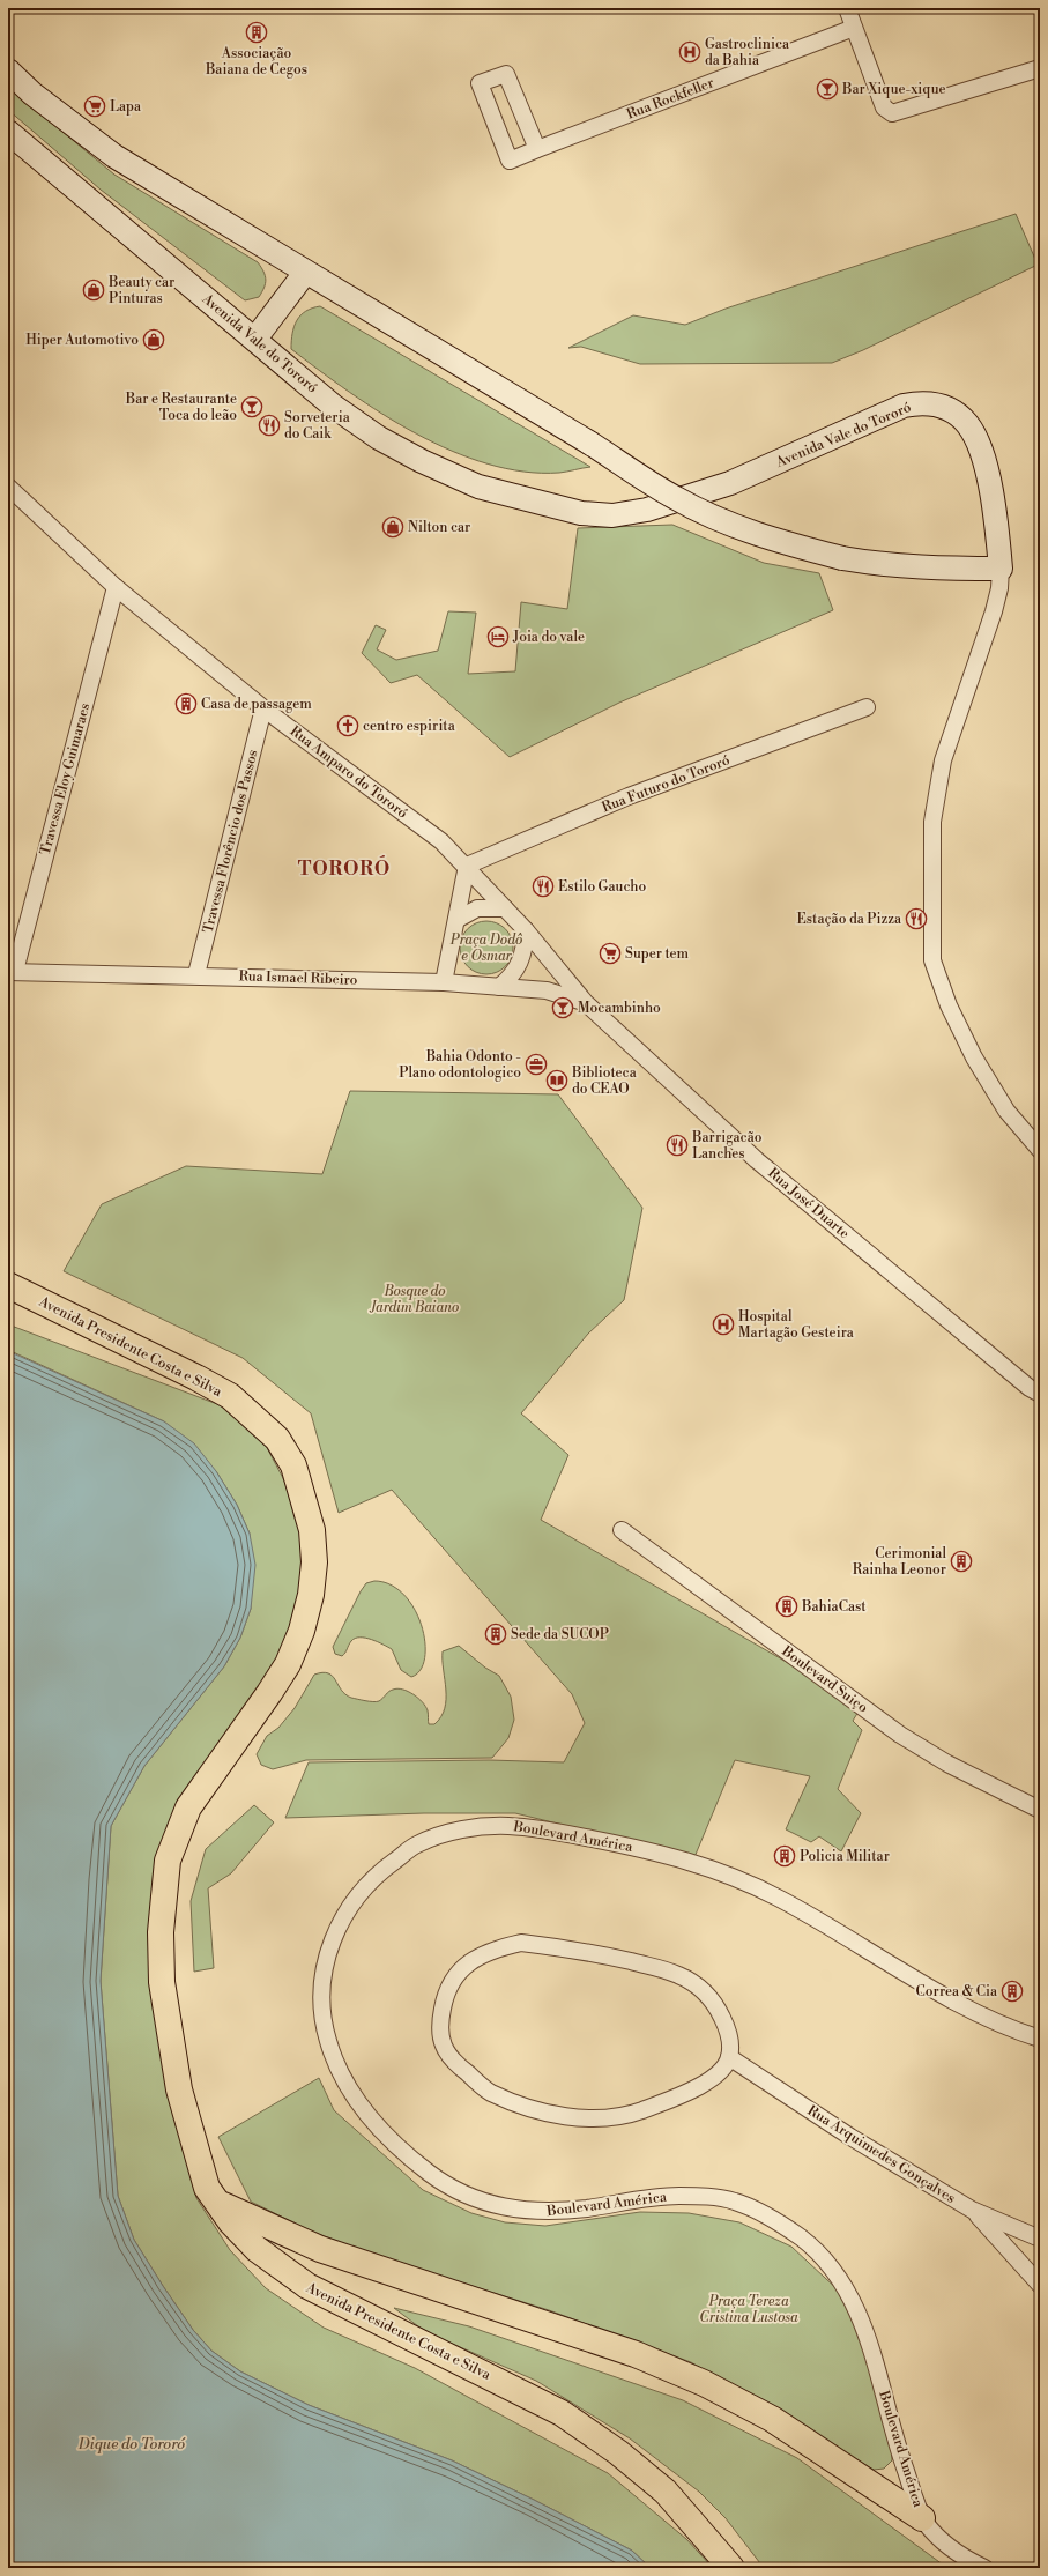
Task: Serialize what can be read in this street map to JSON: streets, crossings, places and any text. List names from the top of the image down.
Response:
{
  "streets": {
    "main road": ["Avenida Presidente Costa e Silva"],
    "street": [
      "Rua Rockfeller",
      "Avenida Vale do Tororó",
      "Rua Amparo do Tororó",
      "Travessa Eloy Guimaraes",
      "Rua Futuro do Tororó",
      "Travessa Florêncio dos Passos",
      "Rua Ismael Ribeiro",
      "Rua José Duarte",
      "Boulevard Suiço",
      "Boulevard América",
      "Rua Arquimedes Gonçalves"
    ]
  },
  "crossings": [
    ["Rua Amparo do Tororó", "Travessa Eloy Guimaraes"],
    ["Rua Amparo do Tororó", "Rua Futuro do Tororó"],
    ["Rua Amparo do Tororó", "Travessa Florêncio dos Passos"],
    ["Rua Amparo do Tororó", "Rua Ismael Ribeiro"],
    ["Rua Amparo do Tororó", "Rua José Duarte"],
    ["Travessa Eloy Guimaraes", "Rua Ismael Ribeiro"],
    ["Travessa Florêncio dos Passos", "Rua Ismael Ribeiro"],
    ["Rua Ismael Ribeiro", "Rua José Duarte"]
  ],
  "districts": ["TORORÓ"],
  "water": ["Dique do Tororó"],
  "parks": ["Praça Dodô e Osmar", "Bosque do Jardim Baiano", "Praça Tereza Cristina Lustosa"],
  "places": {
    "building": [
      "Associação Baiana de Cegos",
      "Casa de passagem",
      "Cerimonial Rainha Leonor",
      "BahiaCast",
      "Sede da SUCOP",
      "Policia Militar",
      "Correa & Cia"
    ],
    "hospital": ["Gastroclinica da Bahia", "Hospital Martagão Gesteira"],
    "bar": ["Bar Xique-xique", "Bar e Restaurante Toca do leão", "Mocambinho"],
    "supermarket": ["Lapa", "Super tem"],
    "shop": ["Beauty car Pinturas", "Hiper Automotivo", "Nilton car"],
    "restaurant": [
      "Sorveteria do Caik",
      "Estilo Gaucho",
      "Estação da Pizza",
      "Barrigacão Lanches"
    ],
    "hotel": ["Joia do vale"],
    "church": ["centro espirita"],
    "office": ["Bahia Odonto - Plano odontologico"],
    "library": ["Biblioteca do CEAO"]
  }
}
